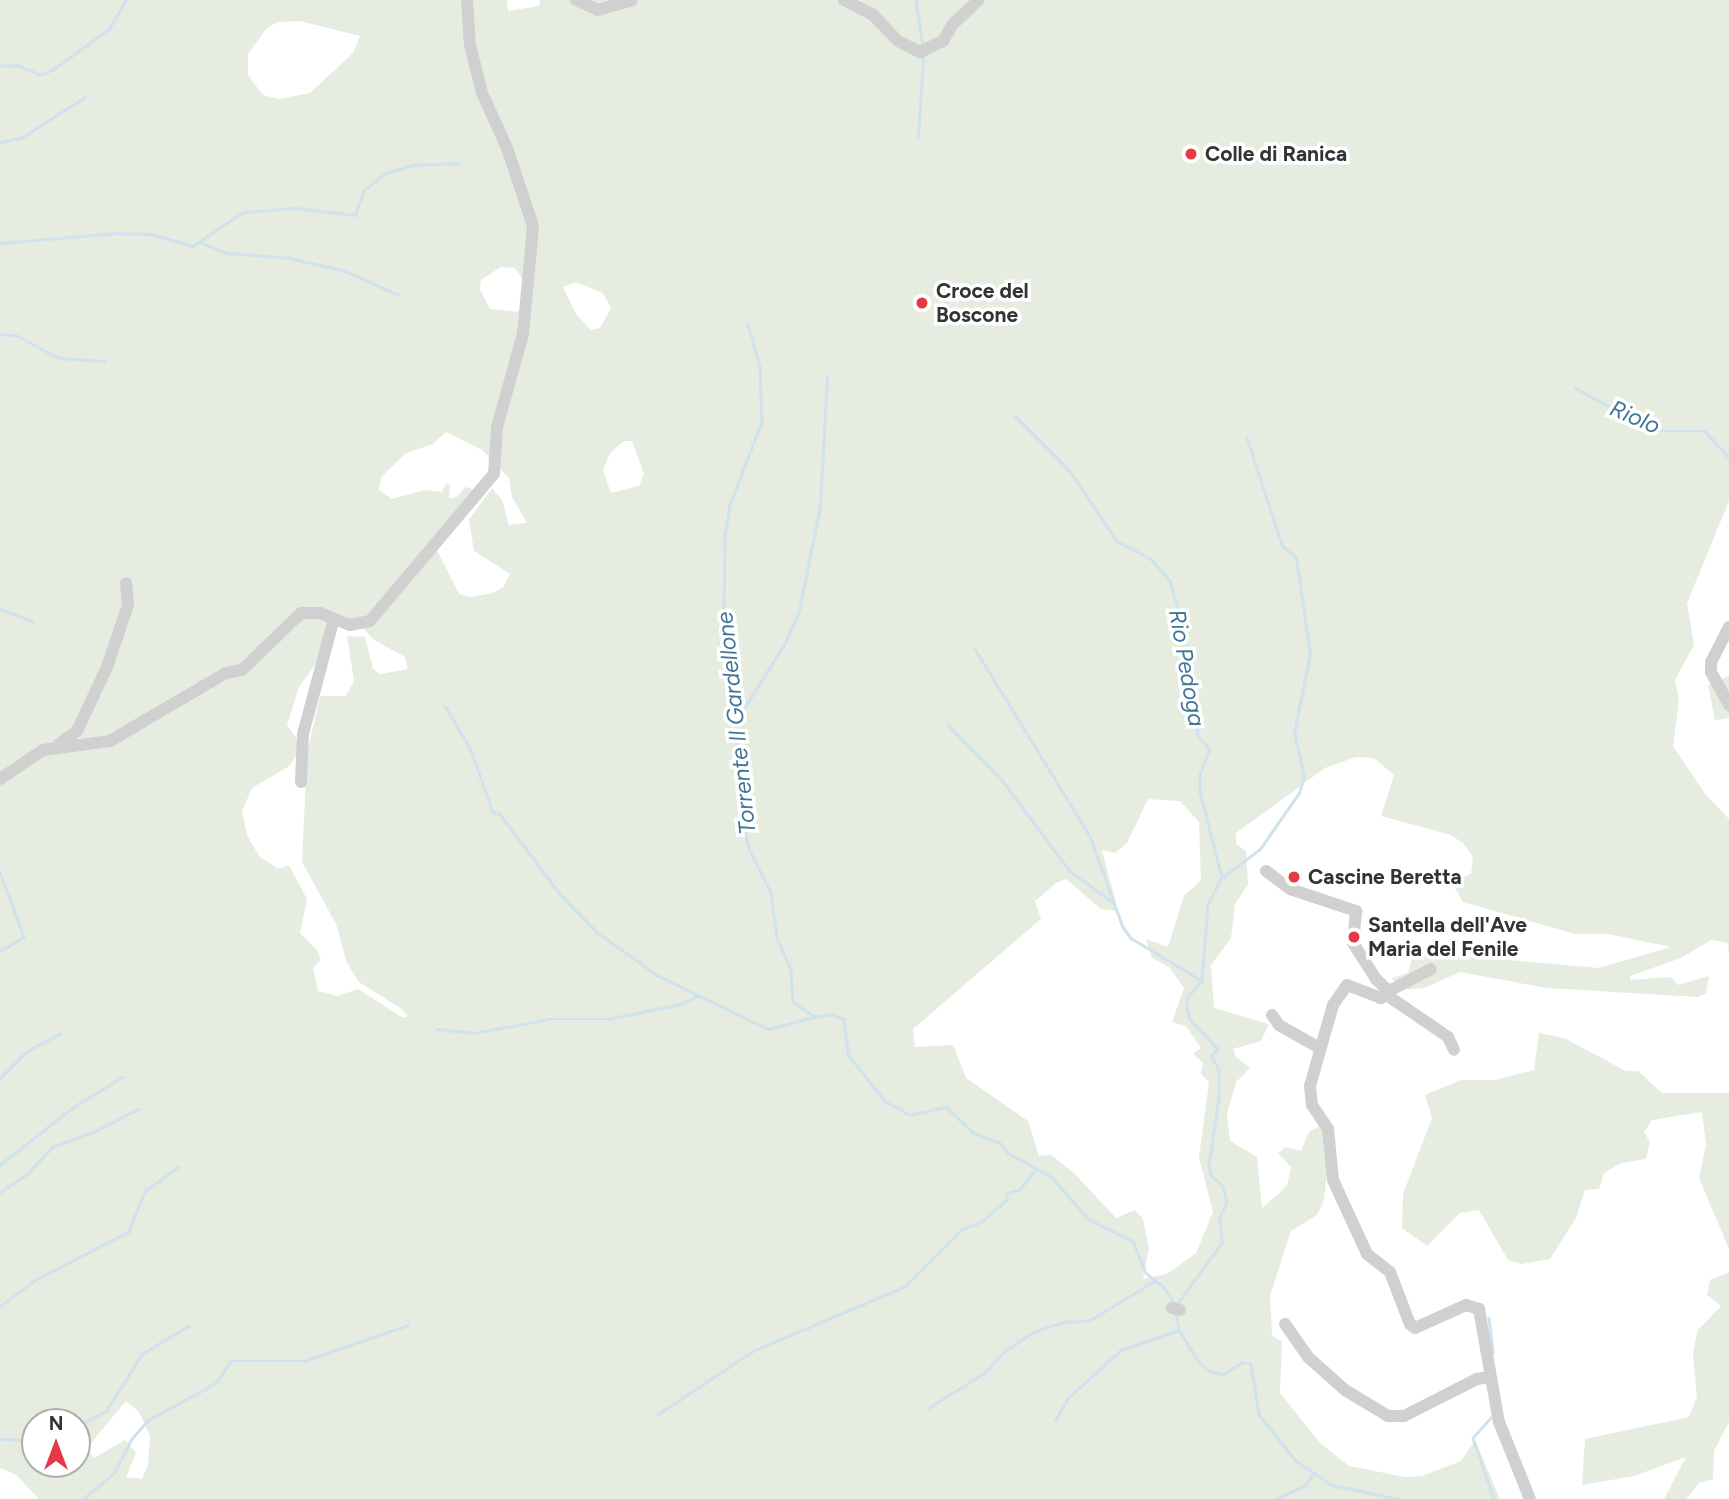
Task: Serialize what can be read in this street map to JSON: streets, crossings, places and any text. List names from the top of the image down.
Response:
{
  "water": ["Riolo", "Rio Pedoga", "Torrente Il Gardellone"],
  "places": [
    "Colle di Ranica",
    "Croce del Boscone",
    "Cascine Beretta",
    "Santella dell'Ave Maria del Fenile"
  ],
  "north": "top"
}
